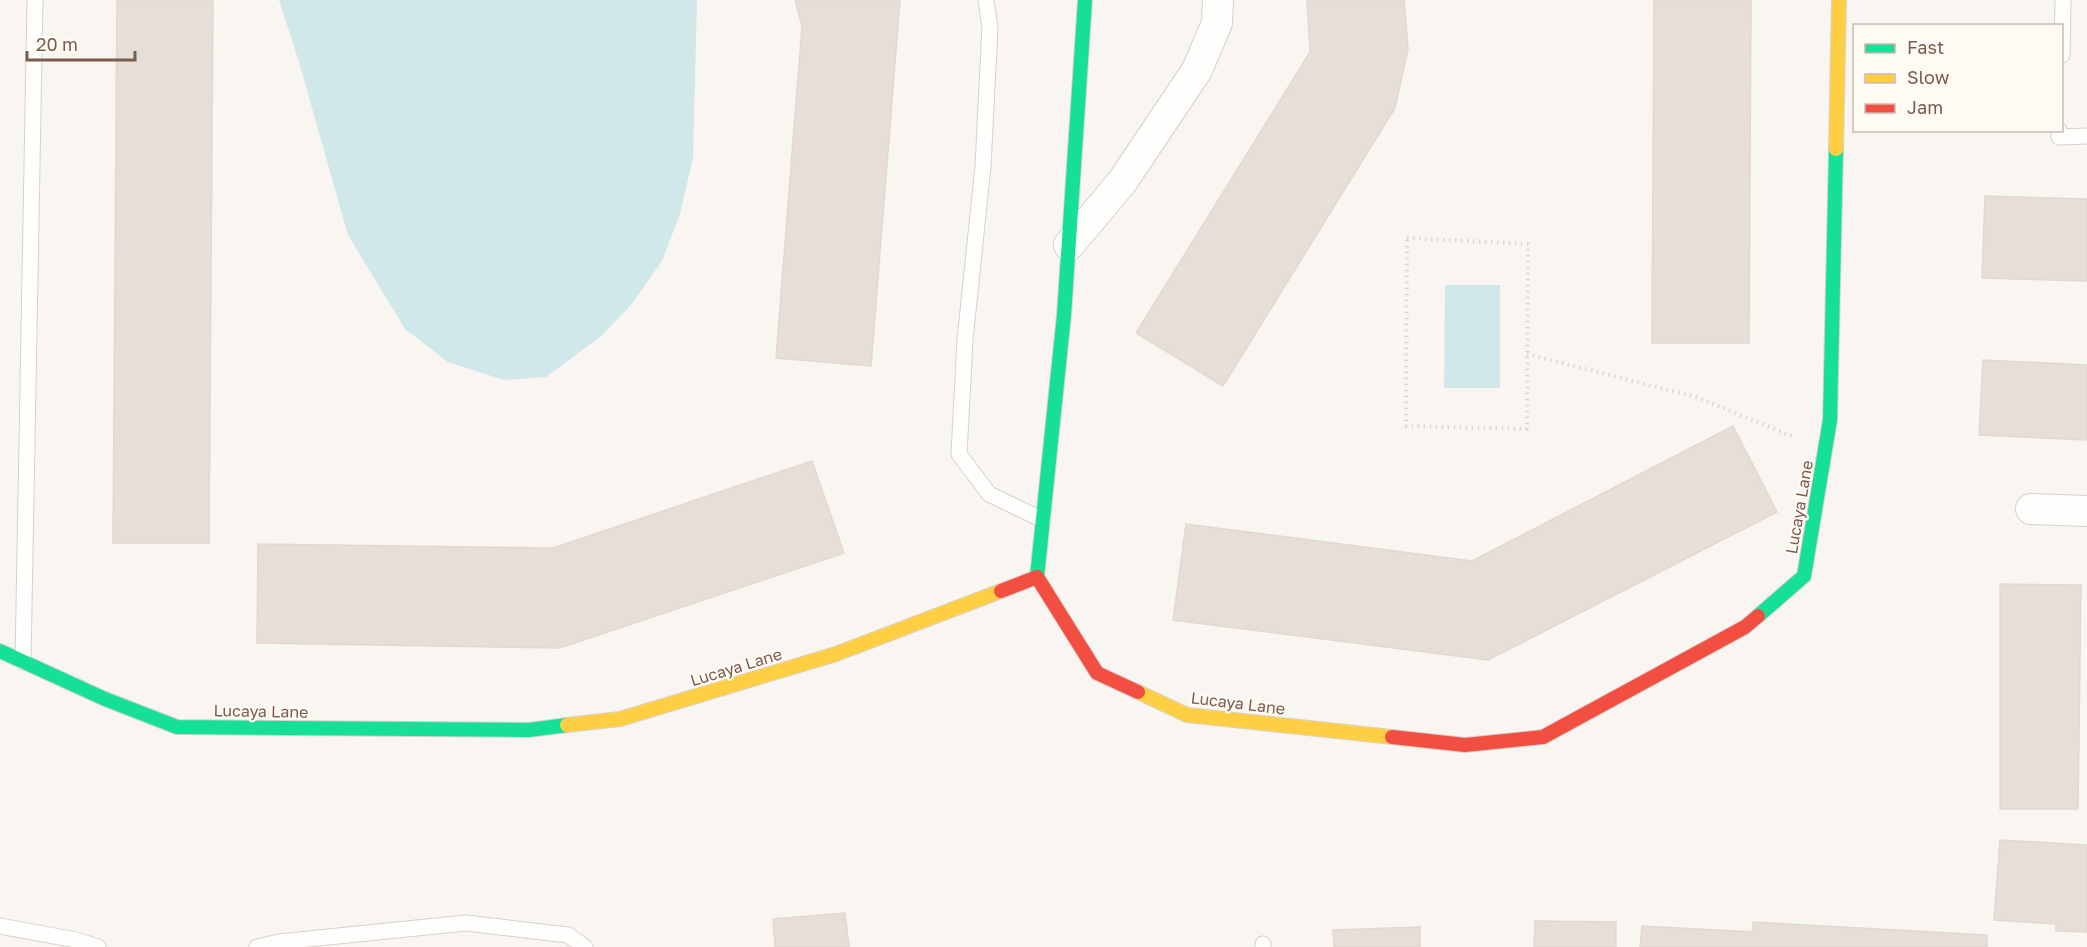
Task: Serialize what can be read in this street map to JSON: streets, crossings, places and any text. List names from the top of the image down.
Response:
{
  "streets": {
    "street": ["Lucaya Lane"]
  },
  "legend": ["Fast", "Slow", "Jam"],
  "scale_bar": "20 m"
}
